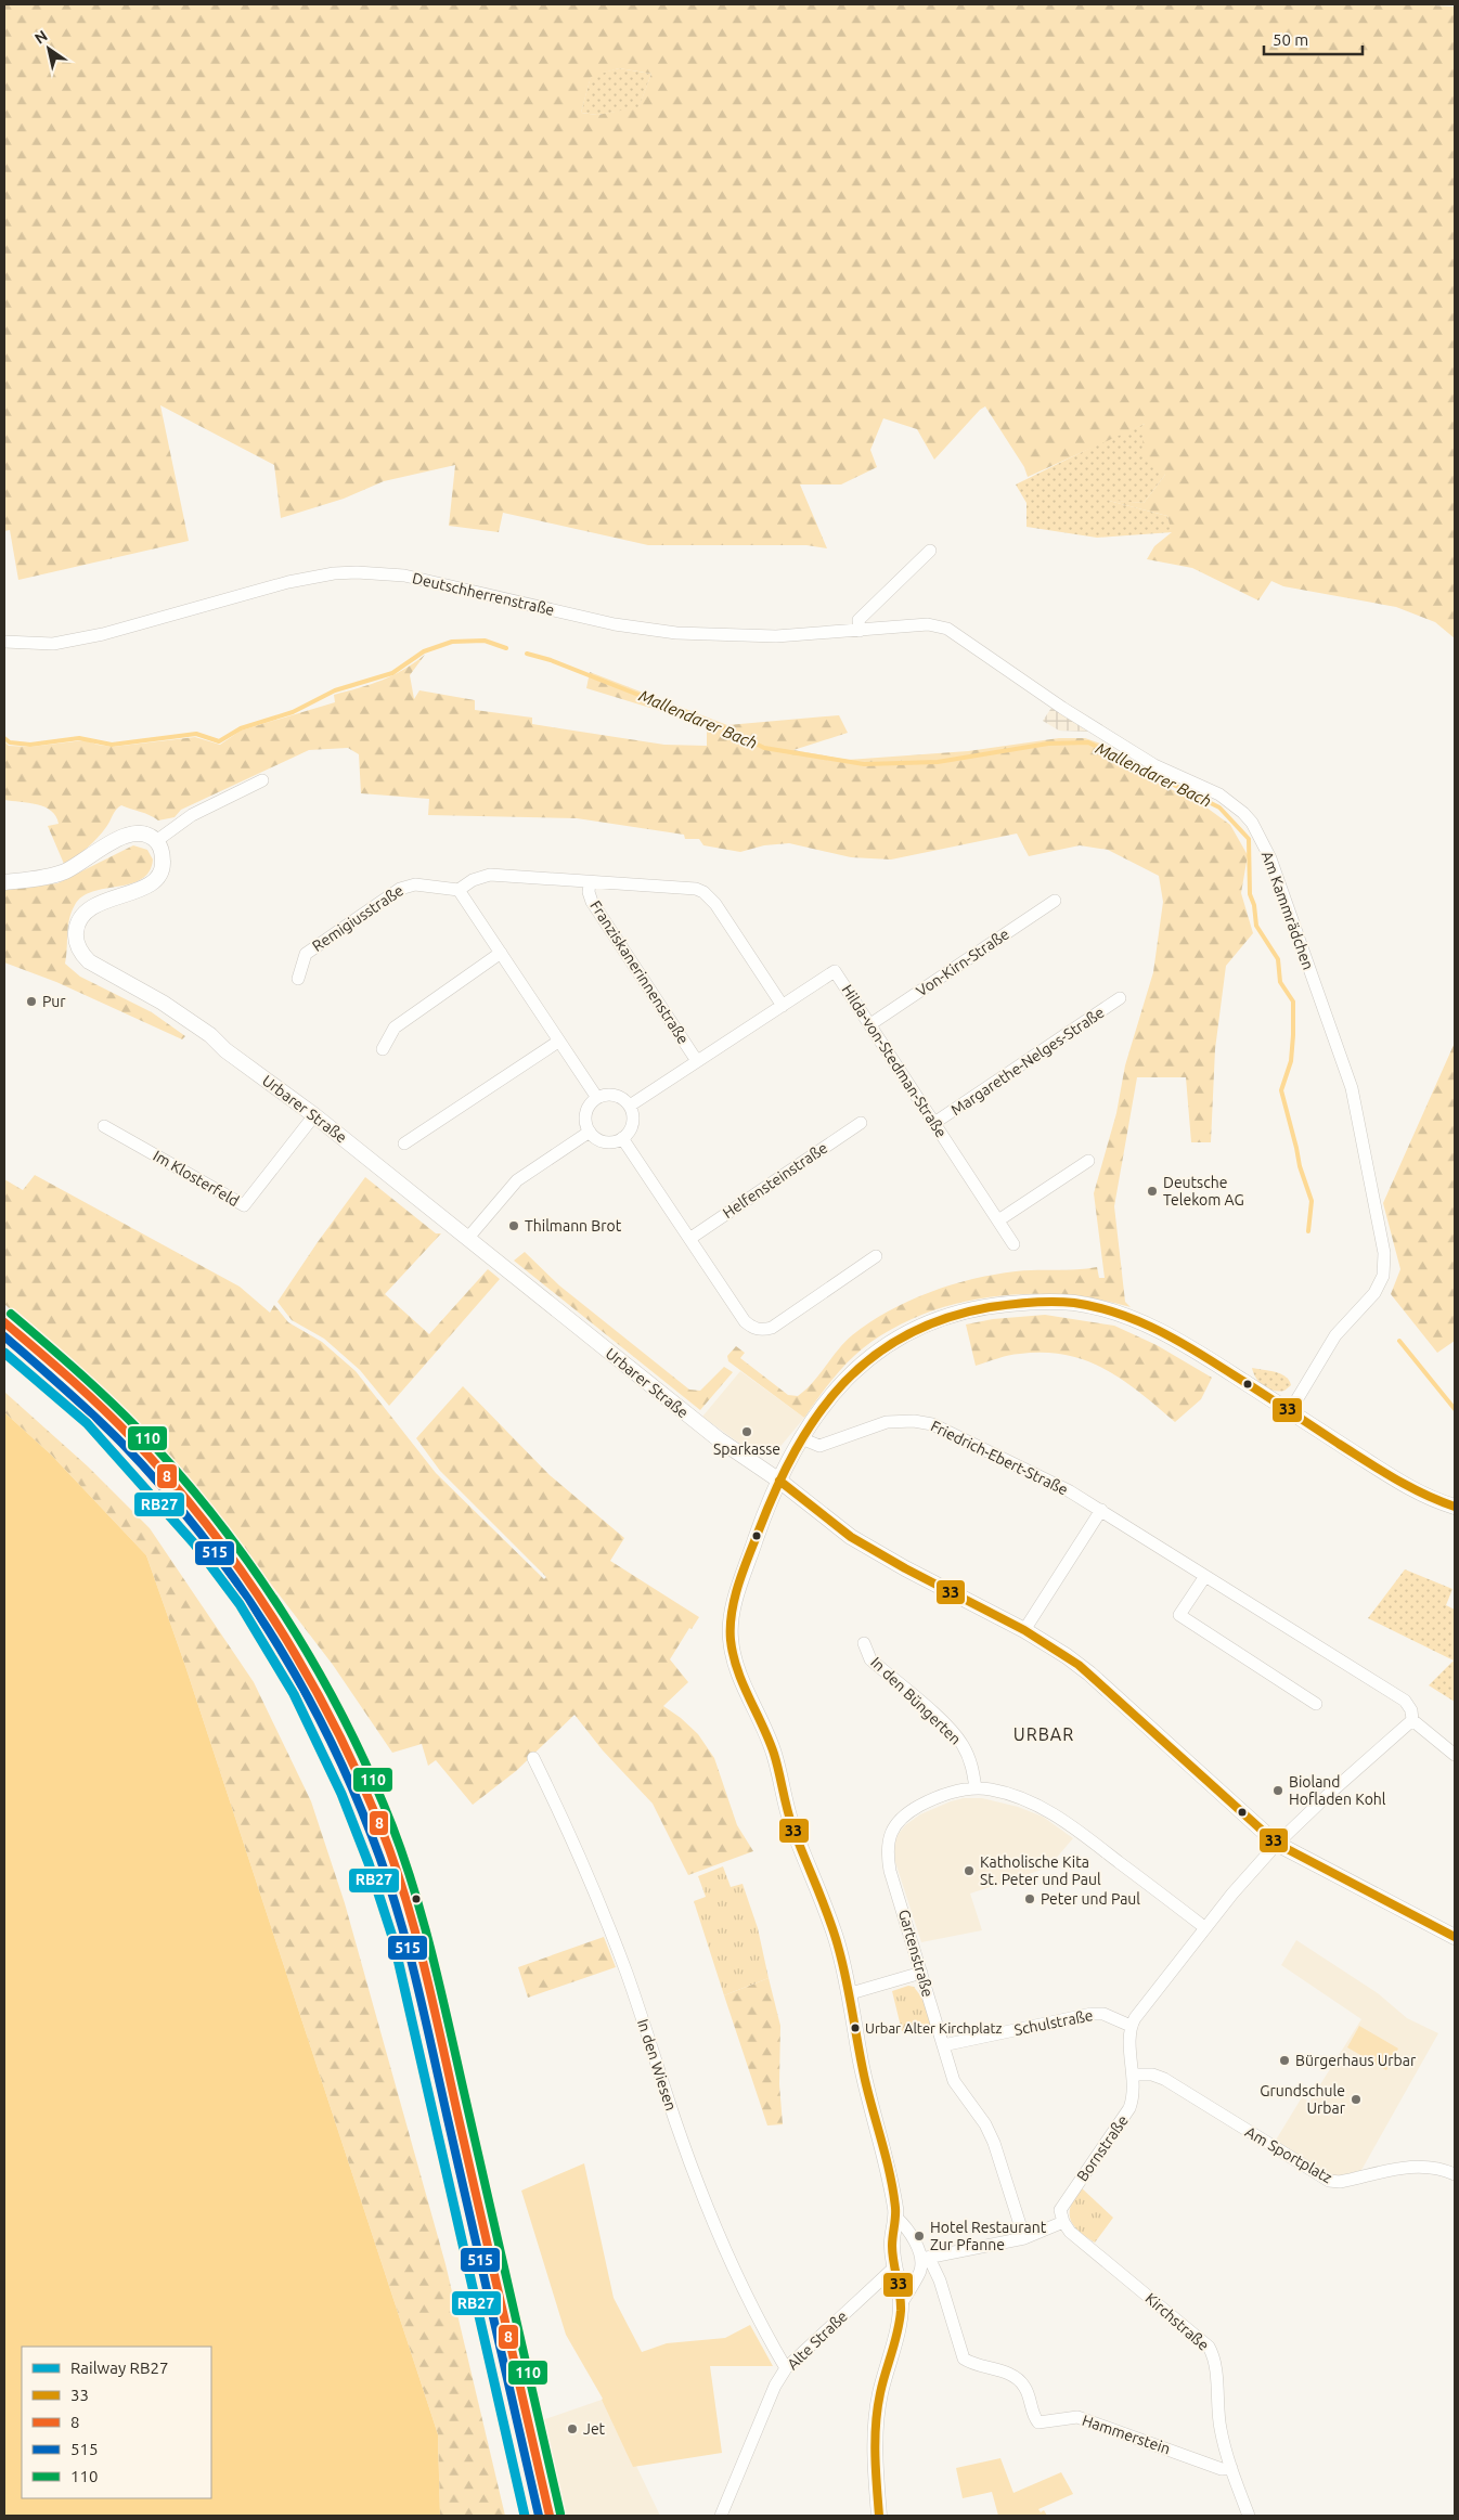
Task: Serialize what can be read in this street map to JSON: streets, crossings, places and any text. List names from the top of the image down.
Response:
{
  "streets": {
    "street": [
      "Deutschherrenstraße",
      "Am Kammrädchen",
      "Remigiusstraße",
      "Von-Kirn-Straße",
      "Franziskanerinnenstraße",
      "Hilda-von-Stedman-Straße",
      "Margarethe-Nelges-Straße",
      "Urbarer Straße",
      "Im Klosterfeld",
      "Helfensteinstraße",
      "Friedrich-Ebert-Straße",
      "In den Büngerten",
      "Gartenstraße",
      "Schulstraße",
      "In den Wiesen",
      "Bornstraße",
      "Am Sportplatz",
      "Kirchstraße",
      "Alte Straße",
      "Hammerstein"
    ]
  },
  "crossings": [
    ["Deutschherrenstraße", "Am Kammrädchen"],
    ["Remigiusstraße", "Franziskanerinnenstraße"],
    ["Von-Kirn-Straße", "Hilda-von-Stedman-Straße"],
    ["Franziskanerinnenstraße", "Hilda-von-Stedman-Straße"],
    ["Hilda-von-Stedman-Straße", "Margarethe-Nelges-Straße"],
    ["Urbarer Straße", "Im Klosterfeld"],
    ["In den Büngerten", "Gartenstraße"],
    ["Gartenstraße", "Schulstraße"],
    ["Schulstraße", "Bornstraße"],
    ["In den Wiesen", "Alte Straße"],
    ["Bornstraße", "Am Sportplatz"],
    ["Bornstraße", "Kirchstraße"],
    ["Kirchstraße", "Hammerstein"]
  ],
  "districts": ["URBAR"],
  "water": ["Mallendarer Bach"],
  "places": [
    "Pur",
    "Deutsche Telekom AG",
    "Thilmann Brot",
    "Sparkasse",
    "Bioland Hofladen Kohl",
    "Katholische Kita St. Peter und Paul",
    "Peter und Paul",
    "Urbar Alter Kirchplatz",
    "Bürgerhaus Urbar",
    "Grundschule Urbar",
    "Hotel Restaurant Zur Pfanne",
    "Jet"
  ],
  "lines": [
    "transit line 33",
    "transit line 110",
    "transit line 8",
    "transit line 515",
    "rail line RB27"
  ],
  "legend": [
    "Railway RB27",
    "33",
    "8",
    "515",
    "110"
  ],
  "scale_bar": "50 m",
  "north": "top left"
}
